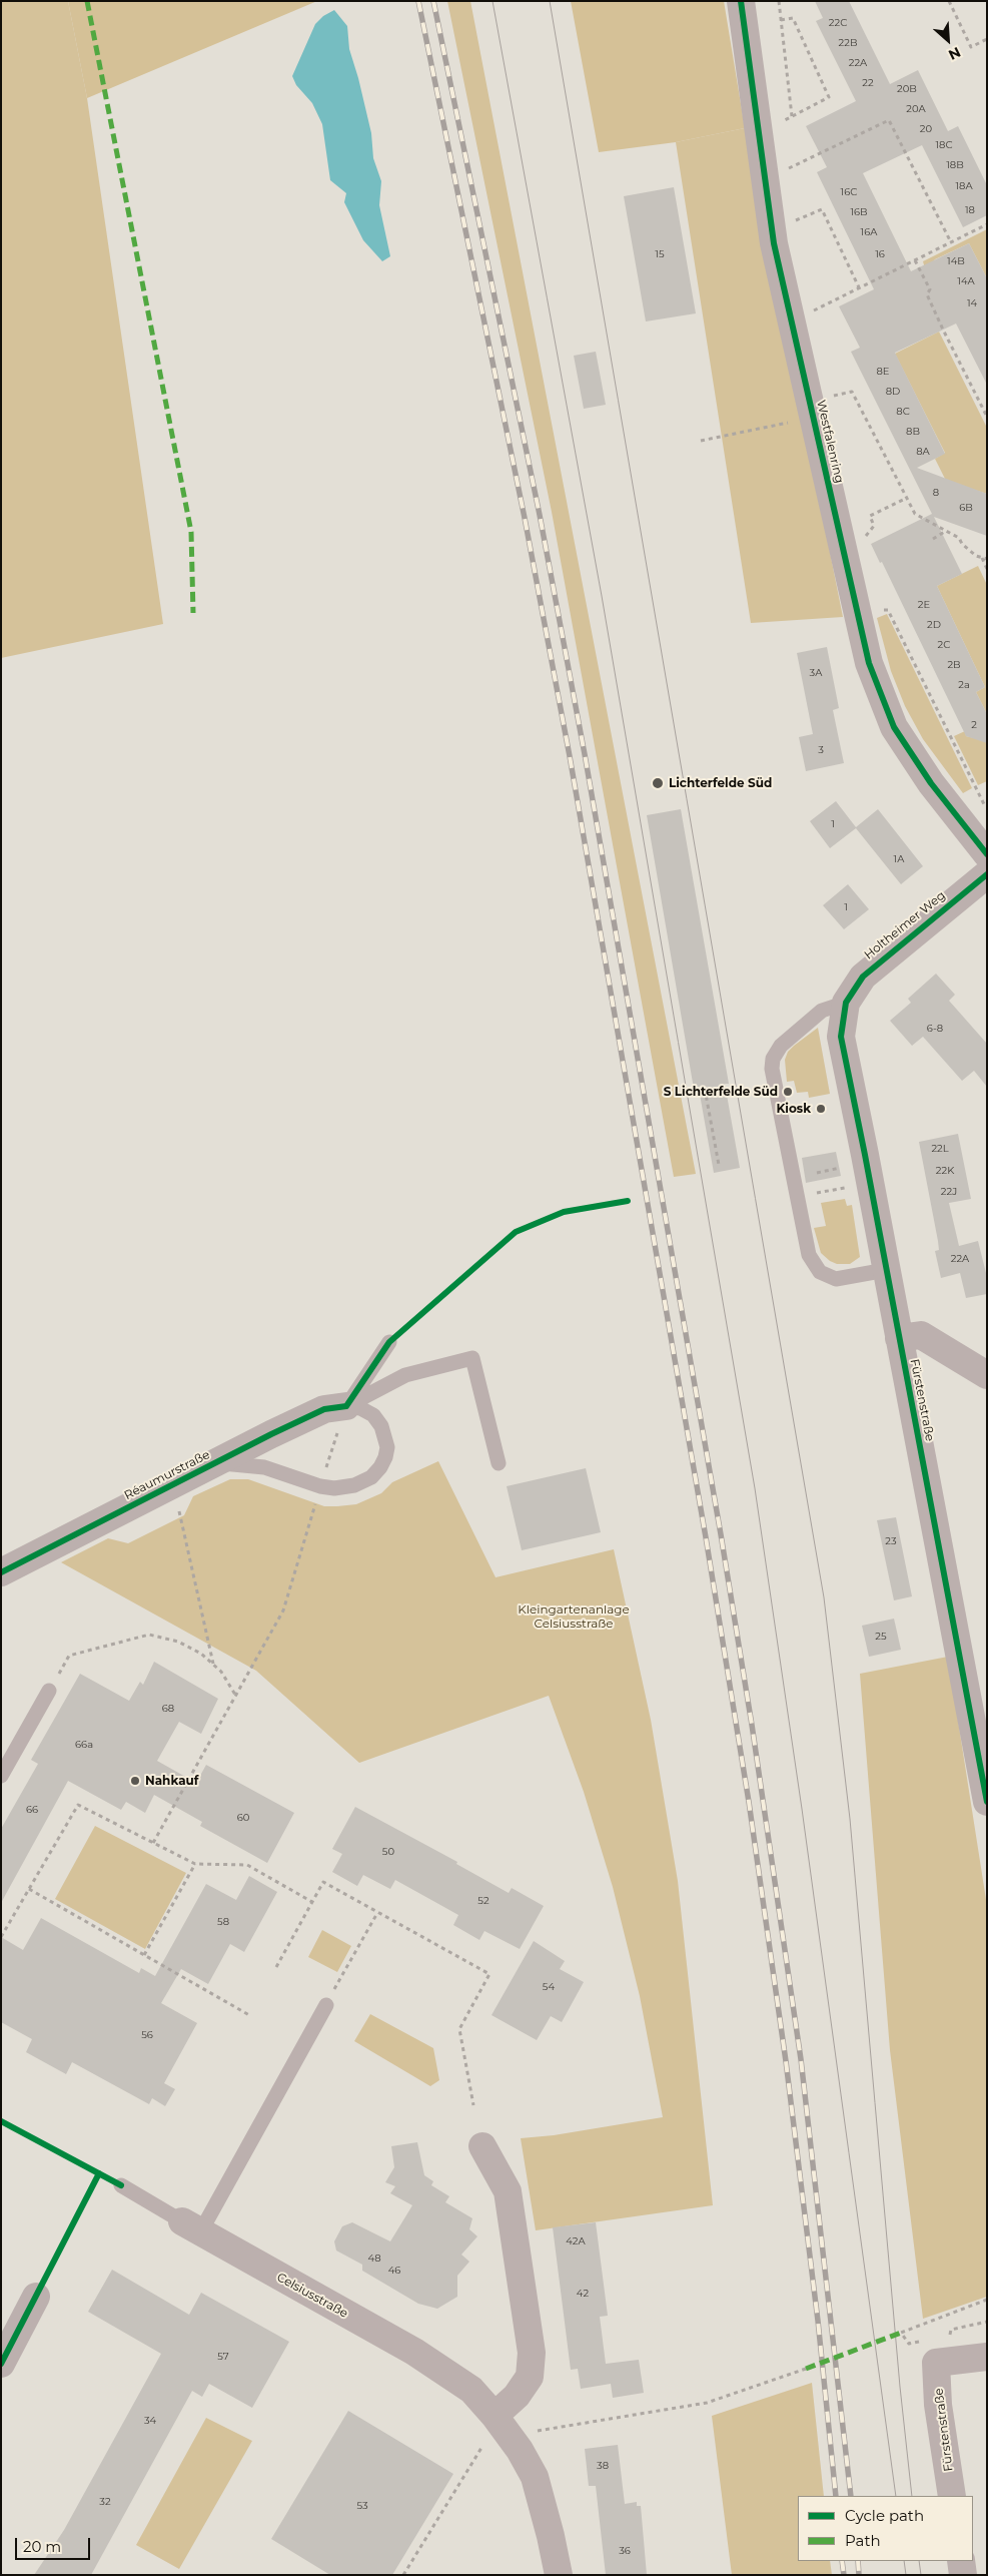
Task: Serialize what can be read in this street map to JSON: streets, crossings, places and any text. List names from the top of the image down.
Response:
{
  "streets": {
    "street": [
      "Westfalenring",
      "Holtheimer Weg",
      "Fürstenstraße",
      "Réaumurstraße",
      "Celsiusstraße"
    ]
  },
  "crossings": [
    ["Holtheimer Weg", "Fürstenstraße"]
  ],
  "parks": ["Kleingartenanlage Celsiusstraße"],
  "places": [
    "Lichterfelde Süd",
    "S Lichterfelde Süd",
    "Kiosk",
    "Nahkauf"
  ],
  "house_numbers": [
    "22C",
    "22B",
    "22A",
    "22",
    "20B",
    "20A",
    "20",
    "18C",
    "18B",
    "18A",
    "16C",
    "18",
    "16B",
    "16A",
    "15",
    "16",
    "14B",
    "14A",
    "14",
    "8E",
    "8D",
    "8C",
    "8B",
    "8A",
    "8",
    "6B",
    "2E",
    "2D",
    "2C",
    "2B",
    "3A",
    "2a",
    "2",
    "3",
    "1",
    "1A",
    "1",
    "6-8",
    "22L",
    "22K",
    "22J",
    "22A",
    "23",
    "25",
    "68",
    "66a",
    "66",
    "60",
    "50",
    "52",
    "58",
    "54",
    "56",
    "42A",
    "48",
    "46",
    "42",
    "57",
    "34",
    "38",
    "32",
    "53",
    "36"
  ],
  "legend": ["Cycle path", "Path"],
  "scale_bar": "20 m",
  "north": "bottom right"
}
